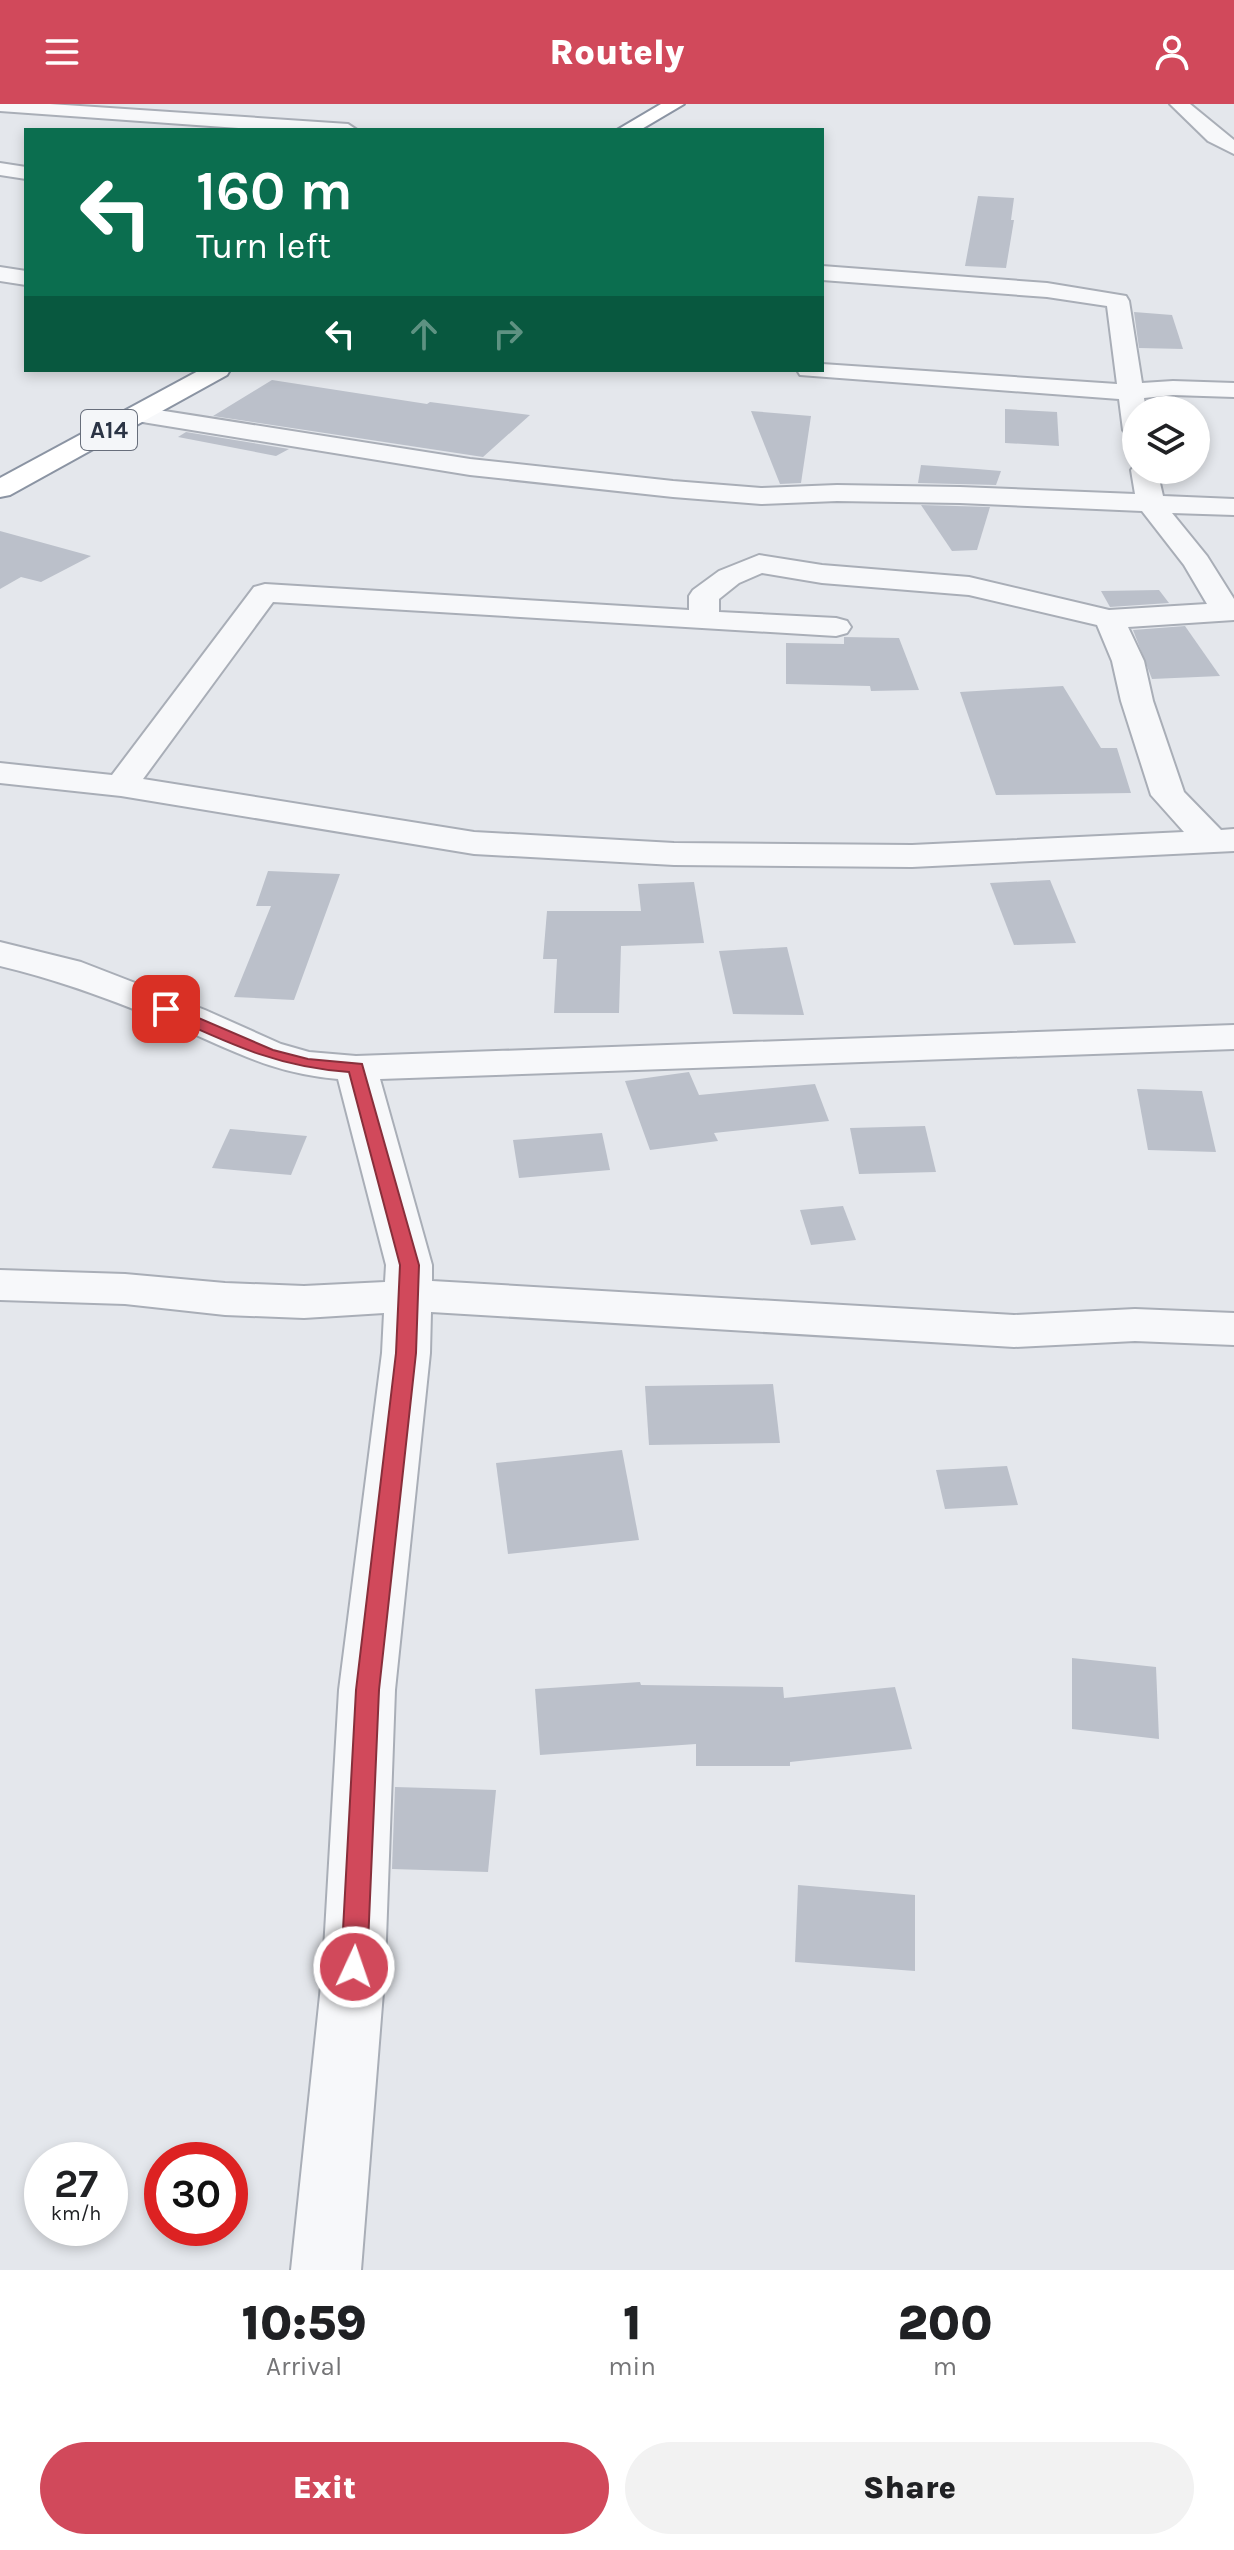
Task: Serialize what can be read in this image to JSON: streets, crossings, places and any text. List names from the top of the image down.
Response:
{
  "streets": {
    "highway": ["A14"]
  },
  "page": {
    "header": "Routely",
    "turn": ["160 m", "Turn left"],
    "speed": "27 km/h",
    "limit": "30",
    "eta": [
      "10:59",
      "Arrival",
      "1",
      "min",
      "200",
      "m"
    ],
    "buttons": ["Exit", "Share"]
  }
}
